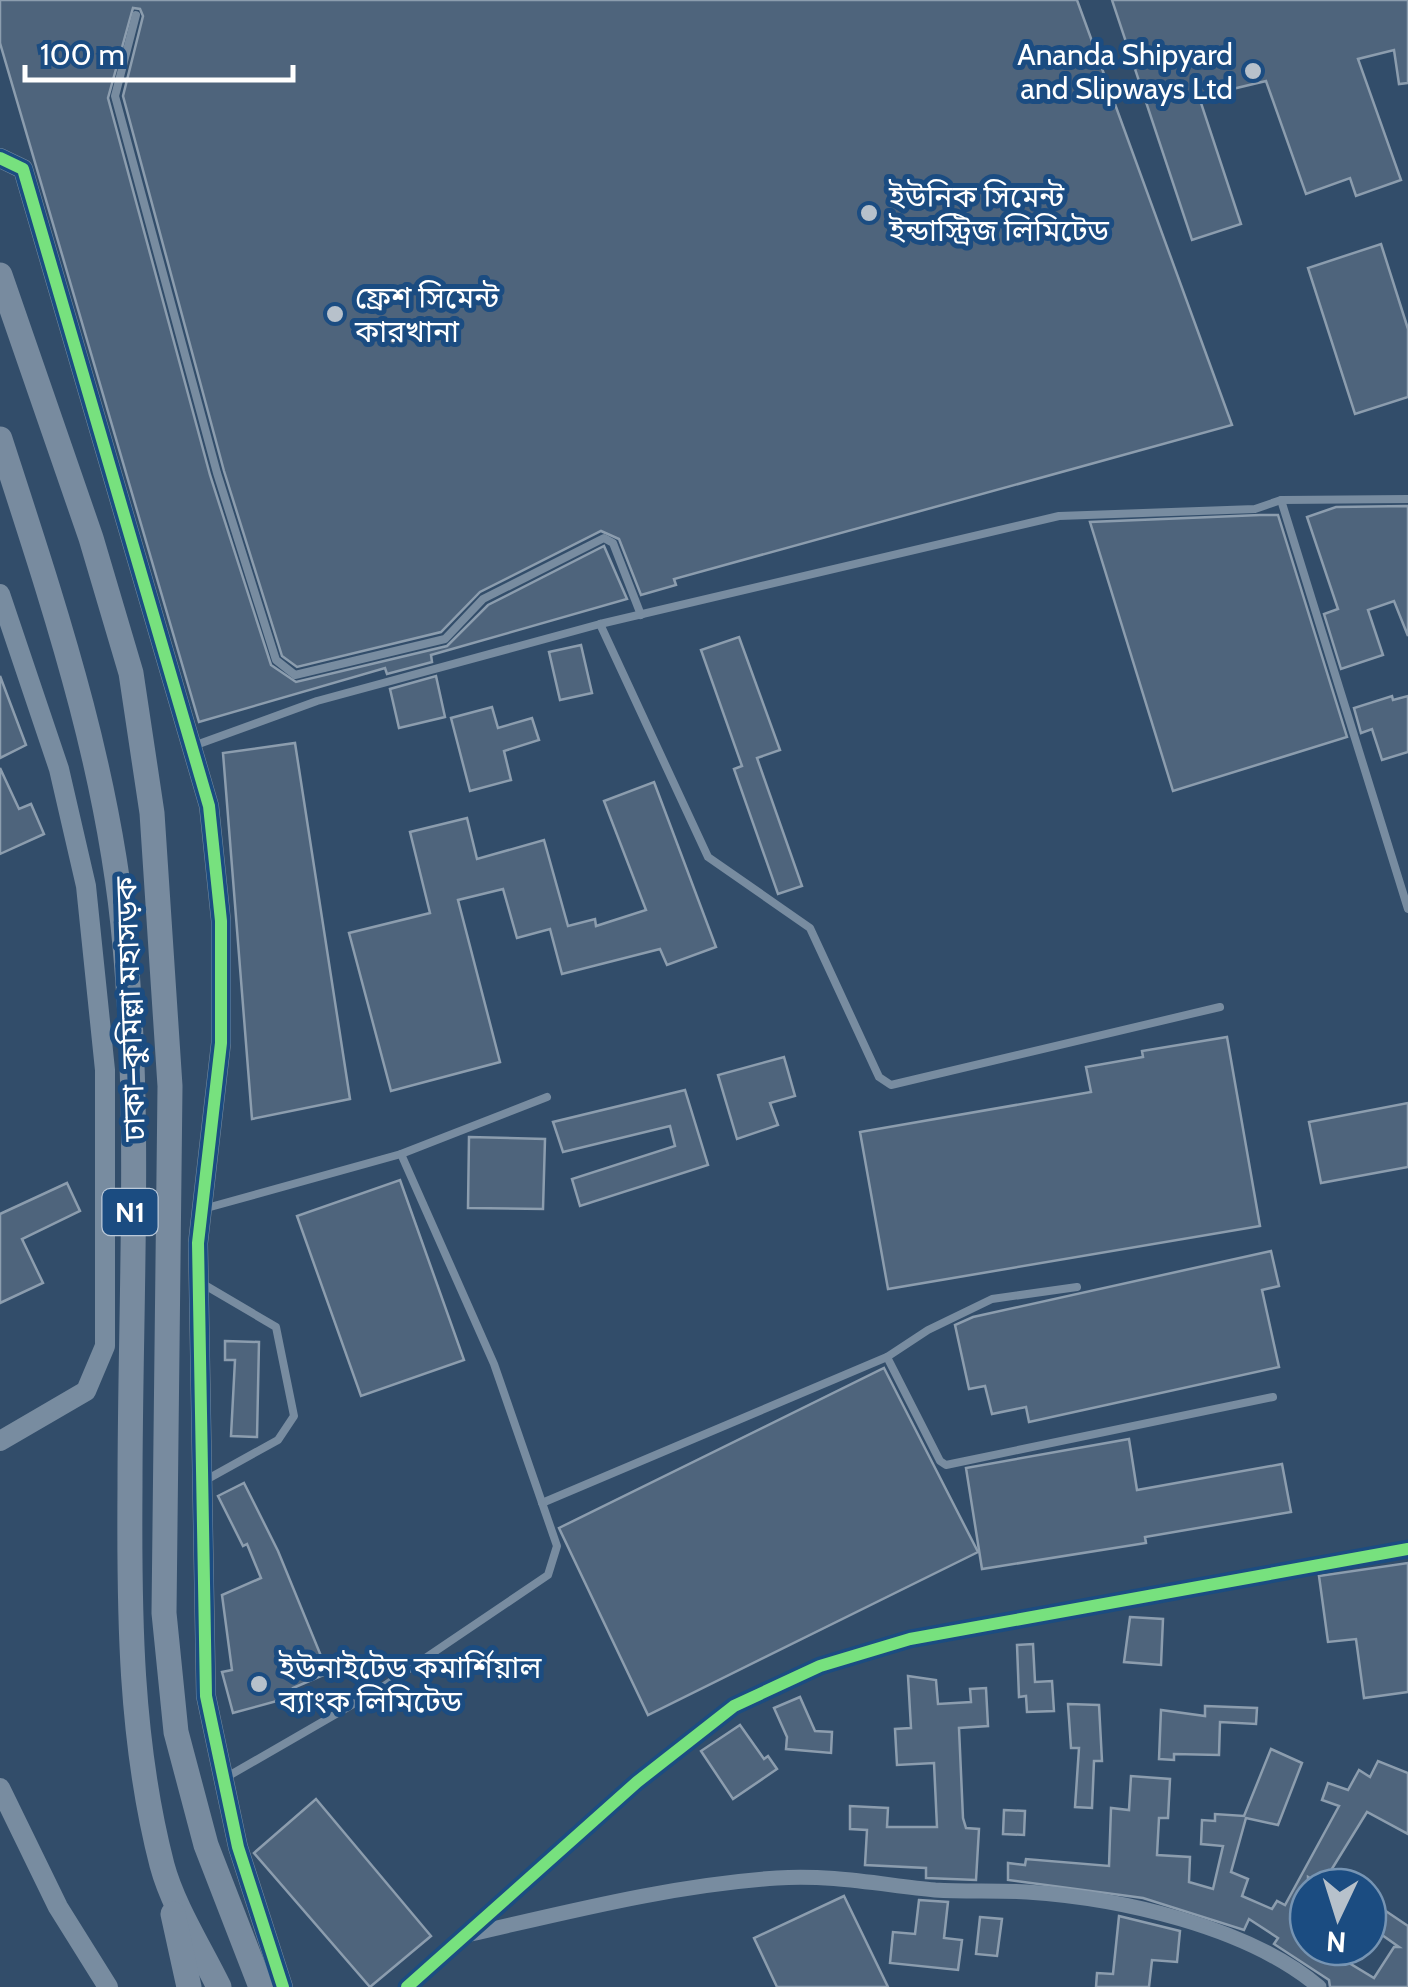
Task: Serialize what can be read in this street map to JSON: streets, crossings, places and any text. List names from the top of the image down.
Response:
{
  "streets": {
    "highway": ["ঢাকা–কুমিল্লা মহাসড়ক", "N1"]
  },
  "places": [
    "Ananda Shipyard and Slipways Ltd",
    "ইউনিক সিমেন্ট ইন্ডাস্ট্রিজ লিমিটেড",
    "ফ্রেশ সিমেন্ট কারখানা",
    "ইউনাইটেড কমার্শিয়াল ব্যাংক লিমিটেড"
  ],
  "scale_bar": "100 m",
  "north": "bottom"
}
